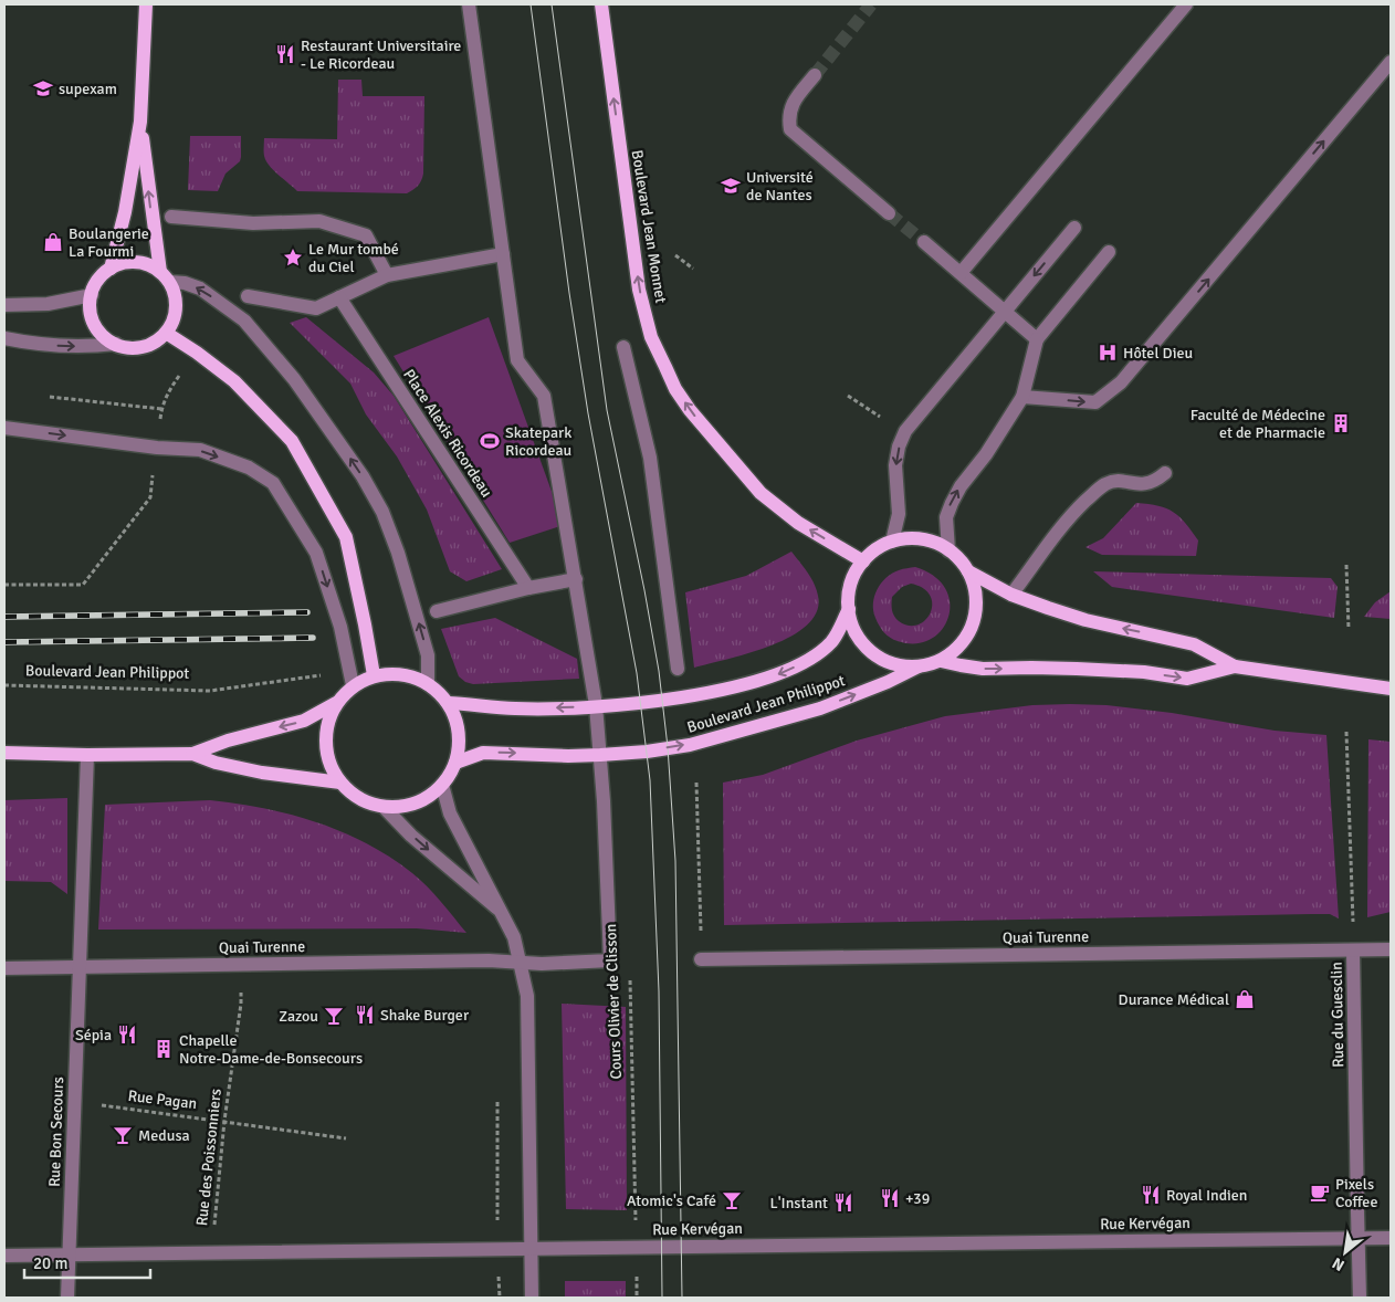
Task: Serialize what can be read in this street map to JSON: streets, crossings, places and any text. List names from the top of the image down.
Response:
{
  "streets": {
    "main road": ["Boulevard Jean Monnet", "Boulevard Jean Philippot"],
    "street": [
      "Place Alexis Ricordeau",
      "Quai Turenne",
      "Rue du Guesclin",
      "Rue Bon Secours",
      "Rue Kervégan"
    ],
    "path": ["Cours Olivier de Clisson", "Rue Pagan", "Rue des Poissonniers"]
  },
  "crossings": [
    ["Boulevard Jean Monnet", "Boulevard Jean Philippot"],
    ["Boulevard Jean Philippot", "Quai Turenne"],
    ["Quai Turenne", "Rue du Guesclin"],
    ["Quai Turenne", "Rue Bon Secours"],
    ["Quai Turenne", "Rue des Poissonniers"],
    ["Cours Olivier de Clisson", "Rue Kervégan"],
    ["Rue du Guesclin", "Rue Kervégan"],
    ["Rue Pagan", "Rue Bon Secours"],
    ["Rue Pagan", "Rue des Poissonniers"],
    ["Rue Bon Secours", "Rue Kervégan"],
    ["Rue des Poissonniers", "Rue Kervégan"]
  ],
  "one_way": ["Boulevard Jean Monnet"],
  "places": {
    "restaurant": [
      "Restaurant Universitaire - Le Ricordeau",
      "Shake Burger",
      "Sépia",
      "Royal Indien",
      "+39",
      "L'Instant"
    ],
    "school or university": ["supexam", "Université de Nantes"],
    "shop": ["Boulangerie La Fourmi", "Durance Médical"],
    "place": ["Le Mur tombé du Ciel"],
    "hospital": ["Hôtel Dieu"],
    "building": ["Faculté de Médecine et de Pharmacie", "Chapelle Notre-Dame-de-Bonsecours"],
    "sports": ["Skatepark Ricordeau"],
    "bar": ["Zazou", "Medusa", "Atomic's Café"],
    "cafe": ["Pixels Coffee"]
  },
  "scale_bar": "20 m",
  "north": "bottom left"
}
